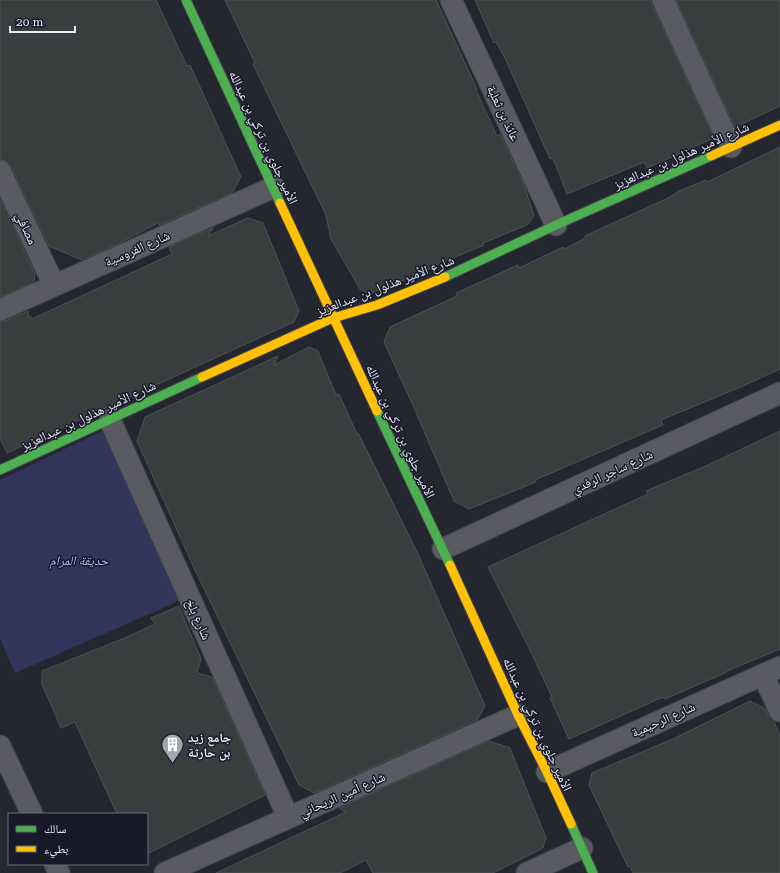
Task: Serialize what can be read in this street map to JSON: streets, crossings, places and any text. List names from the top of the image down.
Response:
{
  "streets": {
    "street": [
      "عائذ بن ثعلبة",
      "الأمير جلوي بن تركي بن عبدالله",
      "شارع الأمير هذلول بن عبدالعزيز",
      "مصافي",
      "شارع الفروسية",
      "شارع ساجر الرفدي",
      "شارع بلخ",
      "شارع الرحيمية",
      "شارع أمين الريحاني"
    ]
  },
  "crossings": [
    ["عائذ بن ثعلبة", "شارع الأمير هذلول بن عبدالعزيز"],
    ["الأمير جلوي بن تركي بن عبدالله", "شارع الأمير هذلول بن عبدالعزيز"],
    ["الأمير جلوي بن تركي بن عبدالله", "شارع الفروسية"],
    ["الأمير جلوي بن تركي بن عبدالله", "شارع ساجر الرفدي"],
    ["الأمير جلوي بن تركي بن عبدالله", "شارع الرحيمية"],
    ["الأمير جلوي بن تركي بن عبدالله", "شارع أمين الريحاني"],
    ["شارع الأمير هذلول بن عبدالعزيز", "شارع بلخ"],
    ["مصافي", "شارع الفروسية"],
    ["شارع بلخ", "شارع أمين الريحاني"]
  ],
  "parks": ["حديقة المرام"],
  "places": {
    "building": ["جامع زيد بن حارثة"]
  },
  "legend": ["سالك", "بطيء"],
  "scale_bar": "20 m"
}
